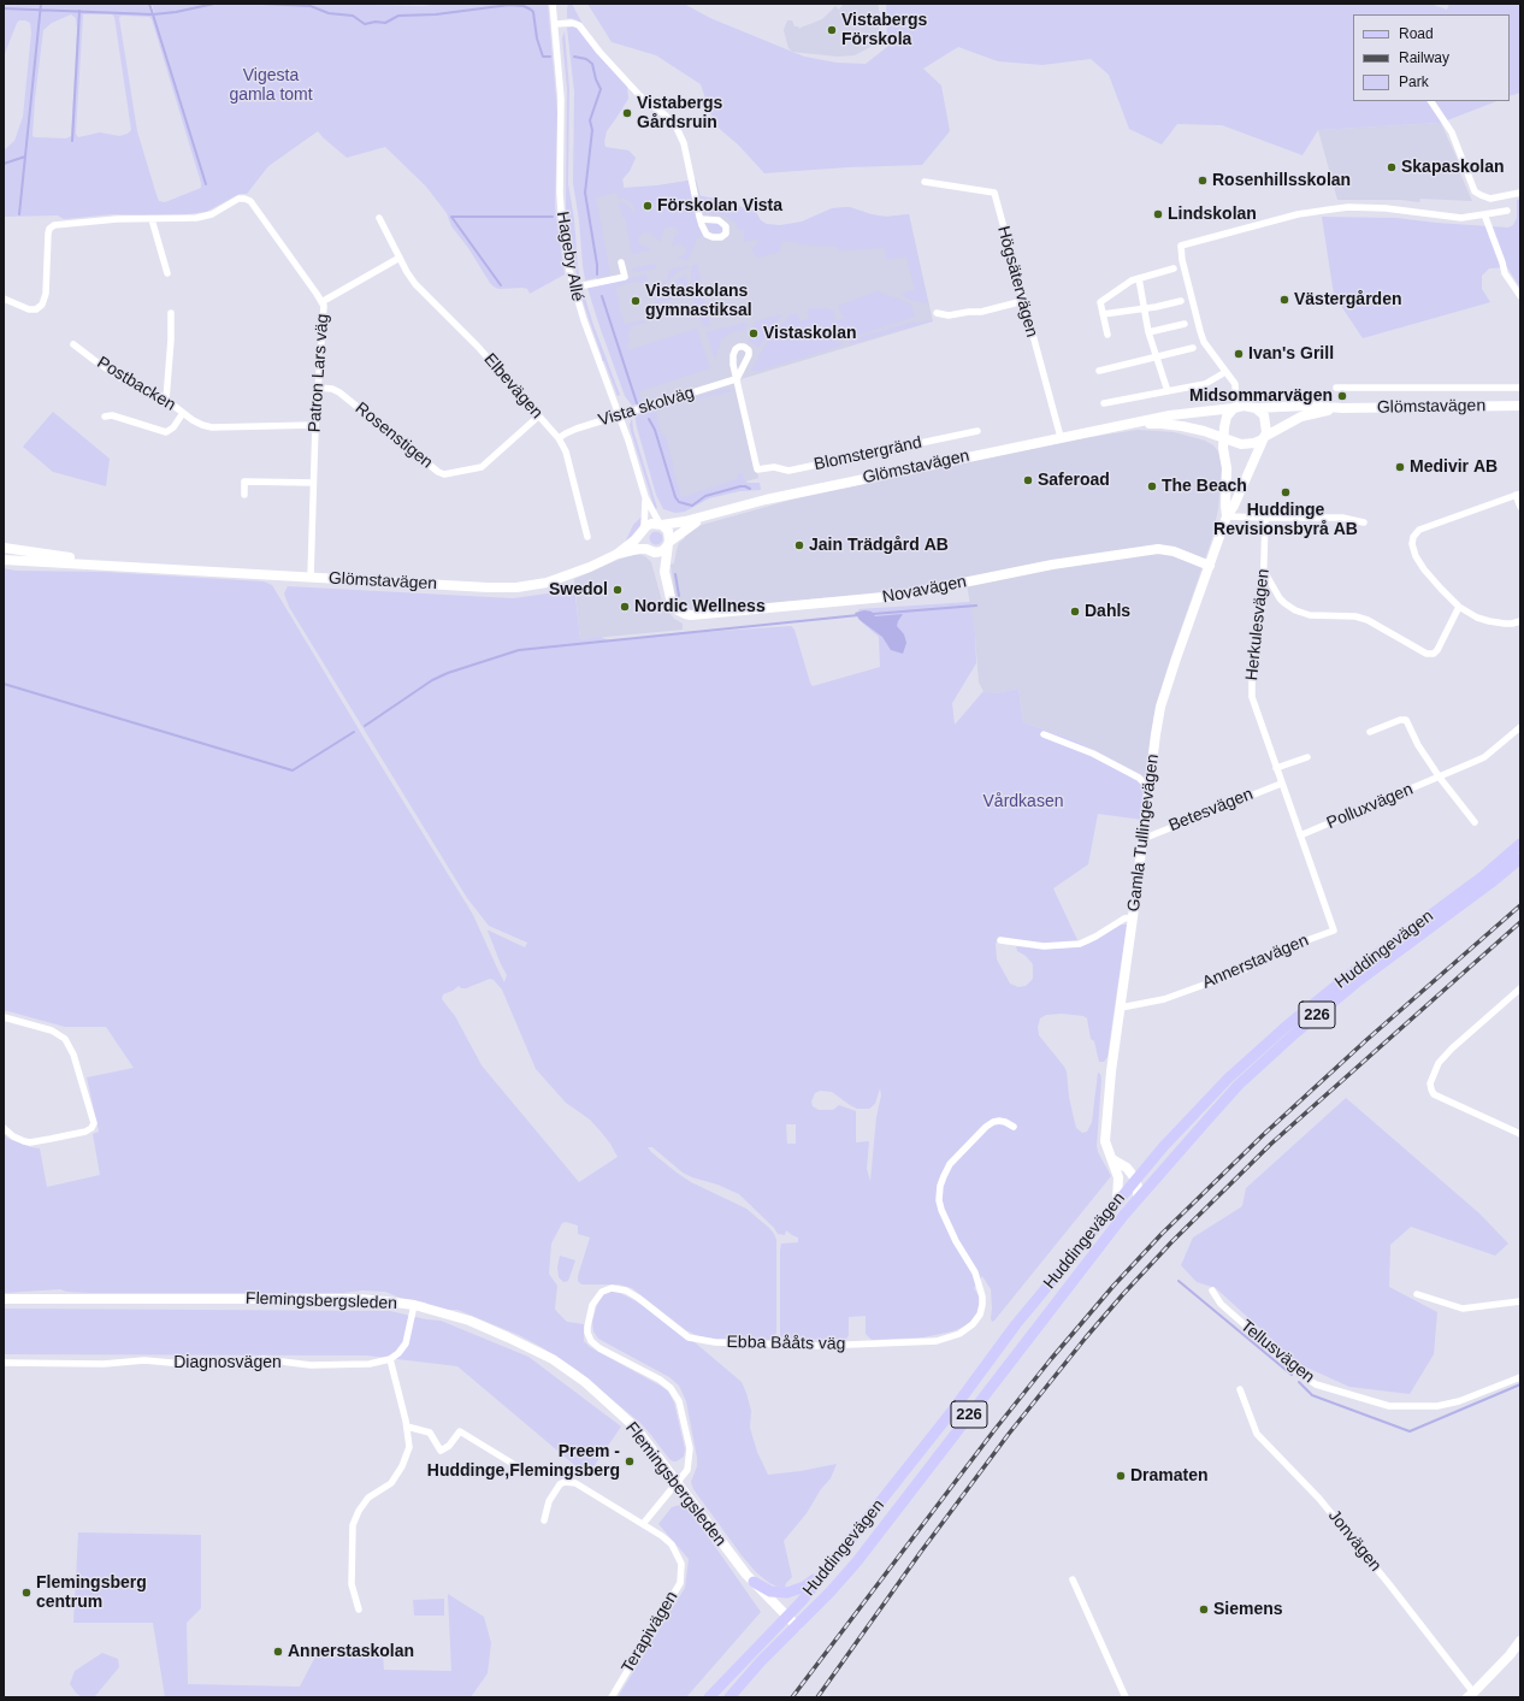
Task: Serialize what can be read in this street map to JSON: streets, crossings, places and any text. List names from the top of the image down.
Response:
{
  "streets": {
    "main road": ["Huddingevägen", "226"],
    "street": [
      "Hageby Allé",
      "Högsätervägen",
      "Patron Lars väg",
      "Postbacken",
      "Elbevägen",
      "Vista skolväg",
      "Glömstavägen",
      "Rosenstigen",
      "Blomstergränd",
      "Novavägen",
      "Herkulesvägen",
      "Polluxvägen",
      "Betesvägen",
      "Gamla Tullingevägen",
      "Annerstavägen",
      "Flemingsbergsleden",
      "Ebba Bååts väg",
      "Tellusvägen",
      "Diagnosvägen",
      "Jonvägen",
      "Terapivägen"
    ]
  },
  "crossings": [
    ["Hageby Allé", "Vista skolväg"],
    ["Hageby Allé", "Glömstavägen"],
    ["Hageby Allé", "Novavägen"],
    ["Högsätervägen", "Glömstavägen"],
    ["Patron Lars väg", "Postbacken"],
    ["Patron Lars väg", "Glömstavägen"],
    ["Patron Lars väg", "Rosenstigen"],
    ["Elbevägen", "Vista skolväg"],
    ["Elbevägen", "Rosenstigen"],
    ["Vista skolväg", "Blomstergränd"],
    ["Glömstavägen", "Novavägen"],
    ["Glömstavägen", "Gamla Tullingevägen"],
    ["Novavägen", "Gamla Tullingevägen"],
    ["Herkulesvägen", "Polluxvägen"],
    ["Herkulesvägen", "Betesvägen"],
    ["Herkulesvägen", "Annerstavägen"],
    ["Betesvägen", "Gamla Tullingevägen"],
    ["Gamla Tullingevägen", "Huddingevägen"],
    ["Gamla Tullingevägen", "Annerstavägen"],
    ["Huddingevägen", "Flemingsbergsleden"],
    ["Flemingsbergsleden", "Ebba Bååts väg"]
  ],
  "parks": ["Vigesta gamla tomt", "Vårdkasen"],
  "places": [
    "Vistabergs Förskola",
    "Vistabergs Gårdsruin",
    "Skapaskolan",
    "Rosenhillsskolan",
    "Förskolan Vista",
    "Lindskolan",
    "Västergården",
    "Vistaskolans gymnastiksal",
    "Vistaskolan",
    "Ivan's Grill",
    "Midsommarvägen",
    "Medivir AB",
    "Saferoad",
    "The Beach",
    "Huddinge Revisionsbyrå AB",
    "Jain Trädgård AB",
    "Swedol",
    "Nordic Wellness",
    "Dahls",
    "Preem - Huddinge,Flemingsberg",
    "Dramaten",
    "Flemingsberg centrum",
    "Siemens",
    "Annerstaskolan"
  ],
  "legend": ["Road", "Railway", "Park"]
}
